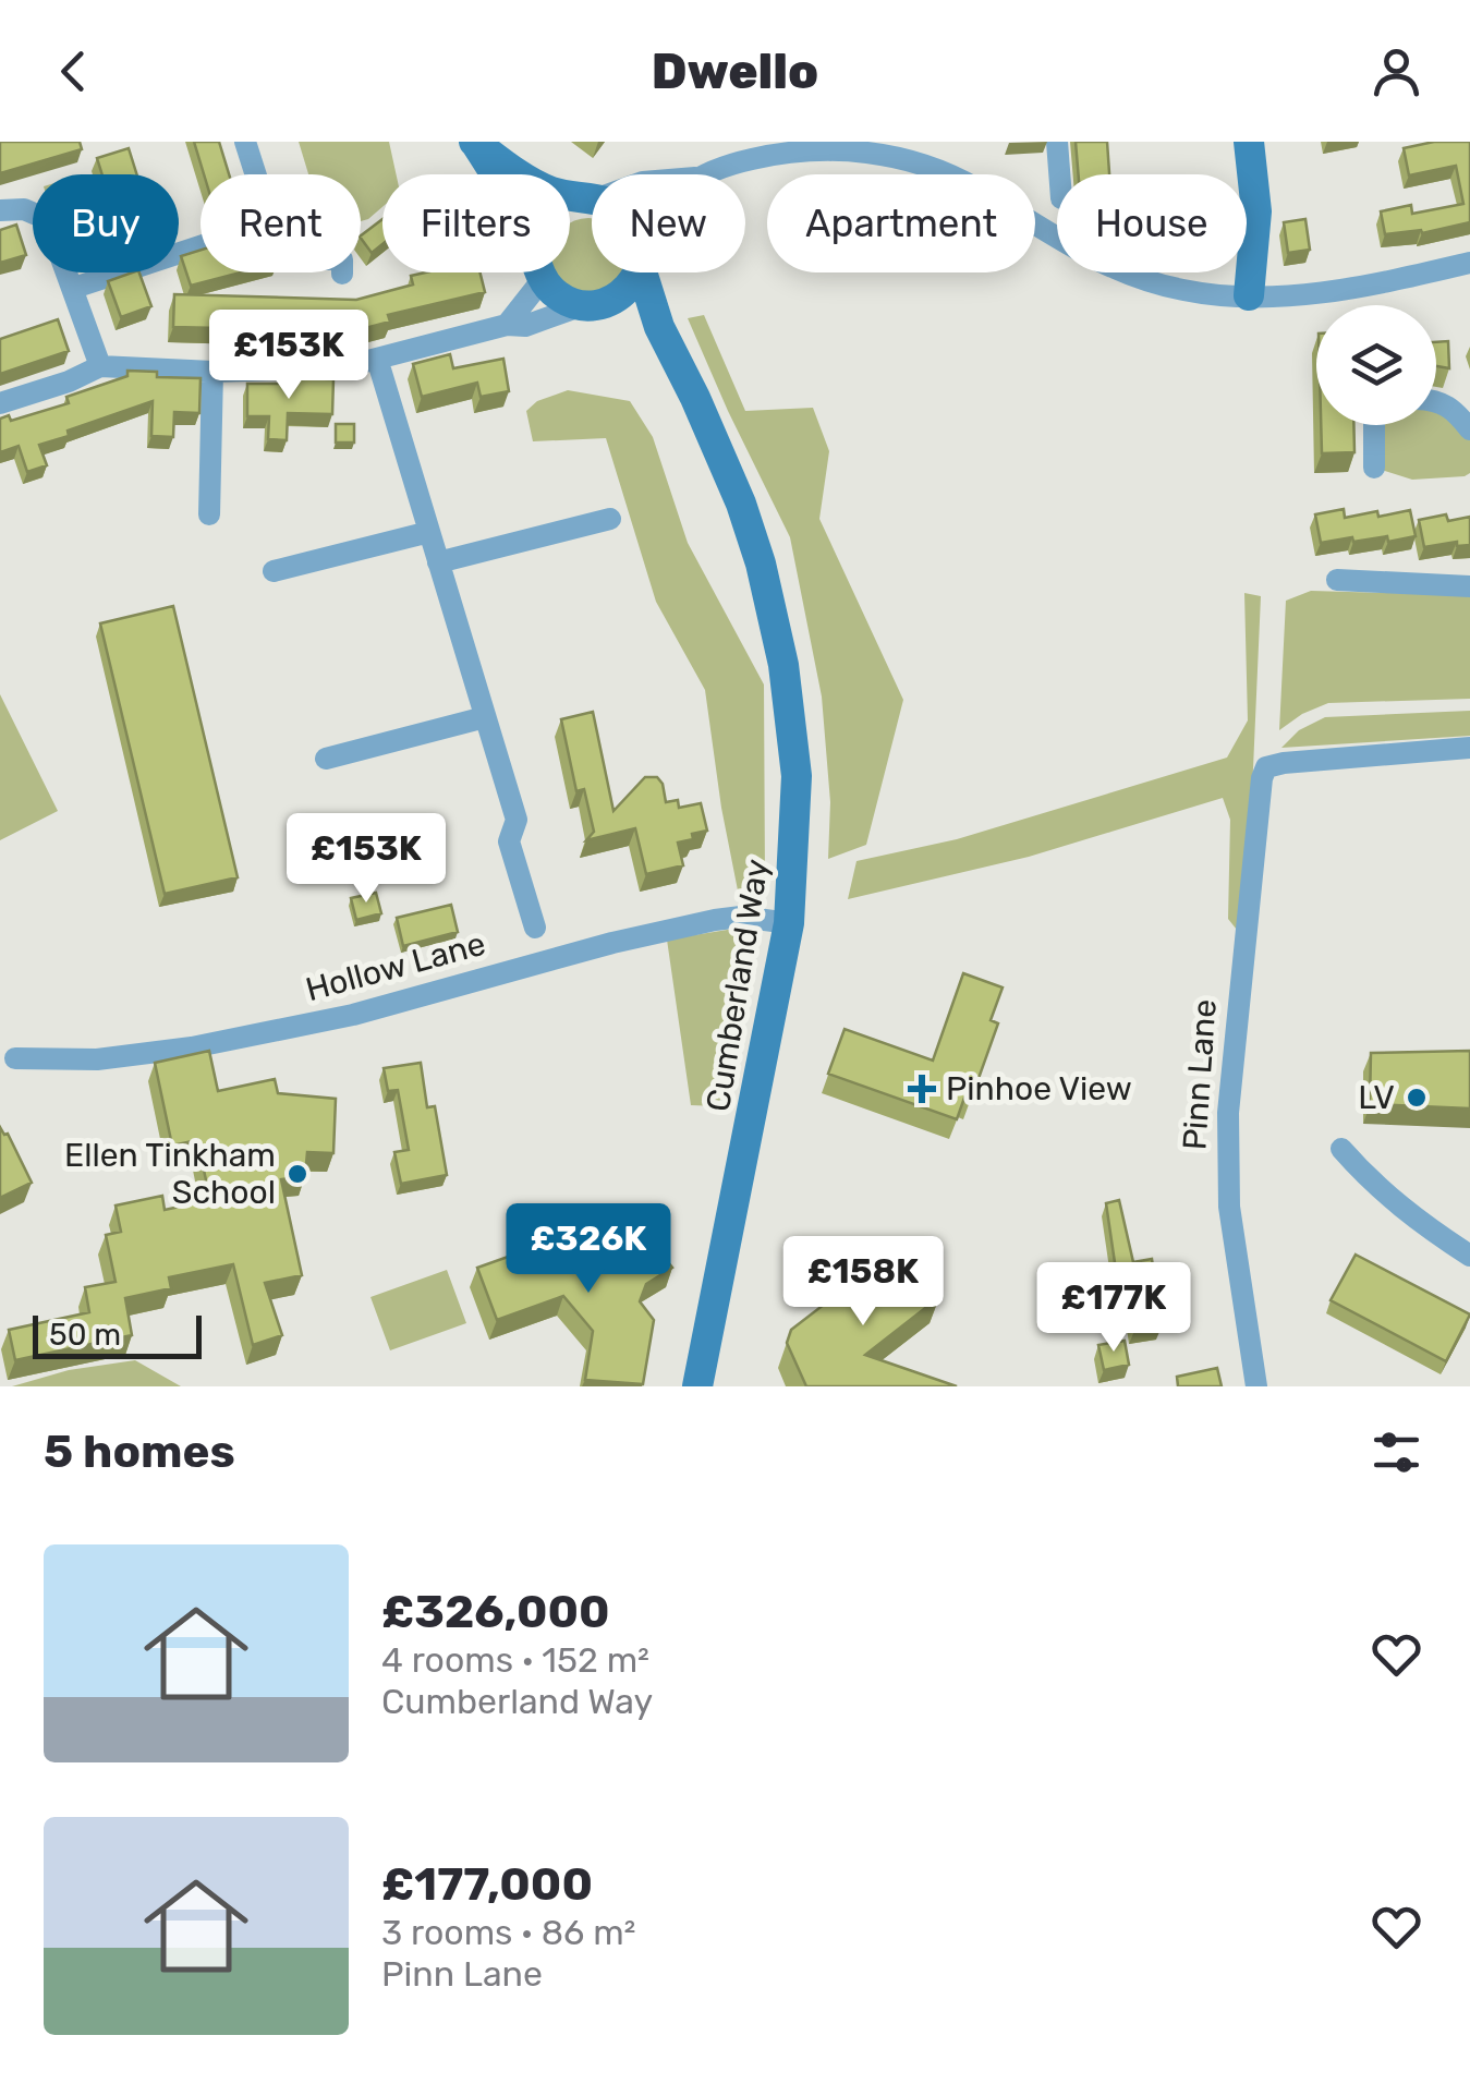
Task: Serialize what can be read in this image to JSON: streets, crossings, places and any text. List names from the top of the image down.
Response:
{
  "streets": {
    "main road": ["Cumberland Way"],
    "street": ["Hollow Lane", "Pinn Lane"]
  },
  "crossings": [
    ["Hollow Lane", "Cumberland Way"]
  ],
  "places": {
    "health": ["Pinhoe View"],
    "other": ["LV", "Ellen Tinkham School"]
  },
  "scale_bar": "50 m",
  "page": {
    "header": "Dwello",
    "chip": [
      "Buy",
      "Rent",
      "Filters",
      "New",
      "Apartment",
      "House"
    ],
    "price": [
      "£153K",
      "£153K",
      "£326K",
      "£158K",
      "£177K"
    ],
    "scale": "50 m",
    "heading": "5 homes",
    "list": [
      {
        "name": "£326,000",
        "note": "4 rooms · 152 m² · Cumberland Way"
      },
      {
        "name": "£177,000",
        "note": "3 rooms · 86 m² · Pinn Lane"
      }
    ]
  }
}
